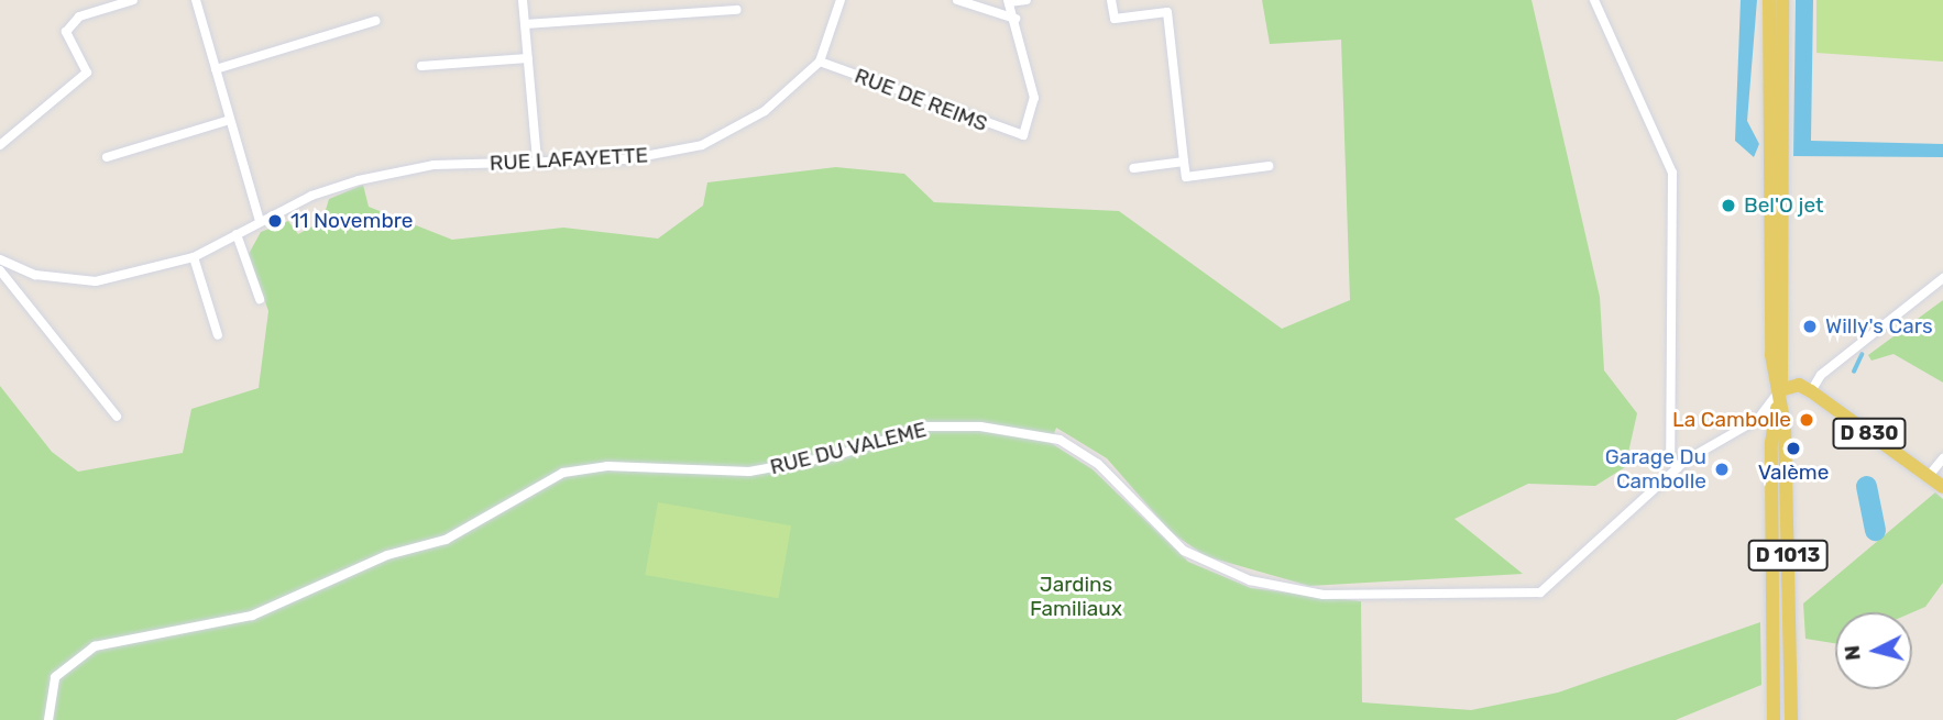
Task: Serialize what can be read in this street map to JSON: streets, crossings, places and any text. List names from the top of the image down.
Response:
{
  "streets": {
    "main road": ["D 830", "D 1013"],
    "street": ["RUE DE REIMS", "RUE LAFAYETTE", "RUE DU VALEME"]
  },
  "crossings": [
    ["RUE DE REIMS", "RUE LAFAYETTE"],
    ["RUE DU VALEME", "D 1013"]
  ],
  "parks": ["Jardins Familiaux"],
  "places": [
    "Bel'O jet",
    "11 Novembre",
    "Willy's Cars",
    "La Cambolle",
    "Valème",
    "Garage Du Cambolle"
  ],
  "north": "left"
}
